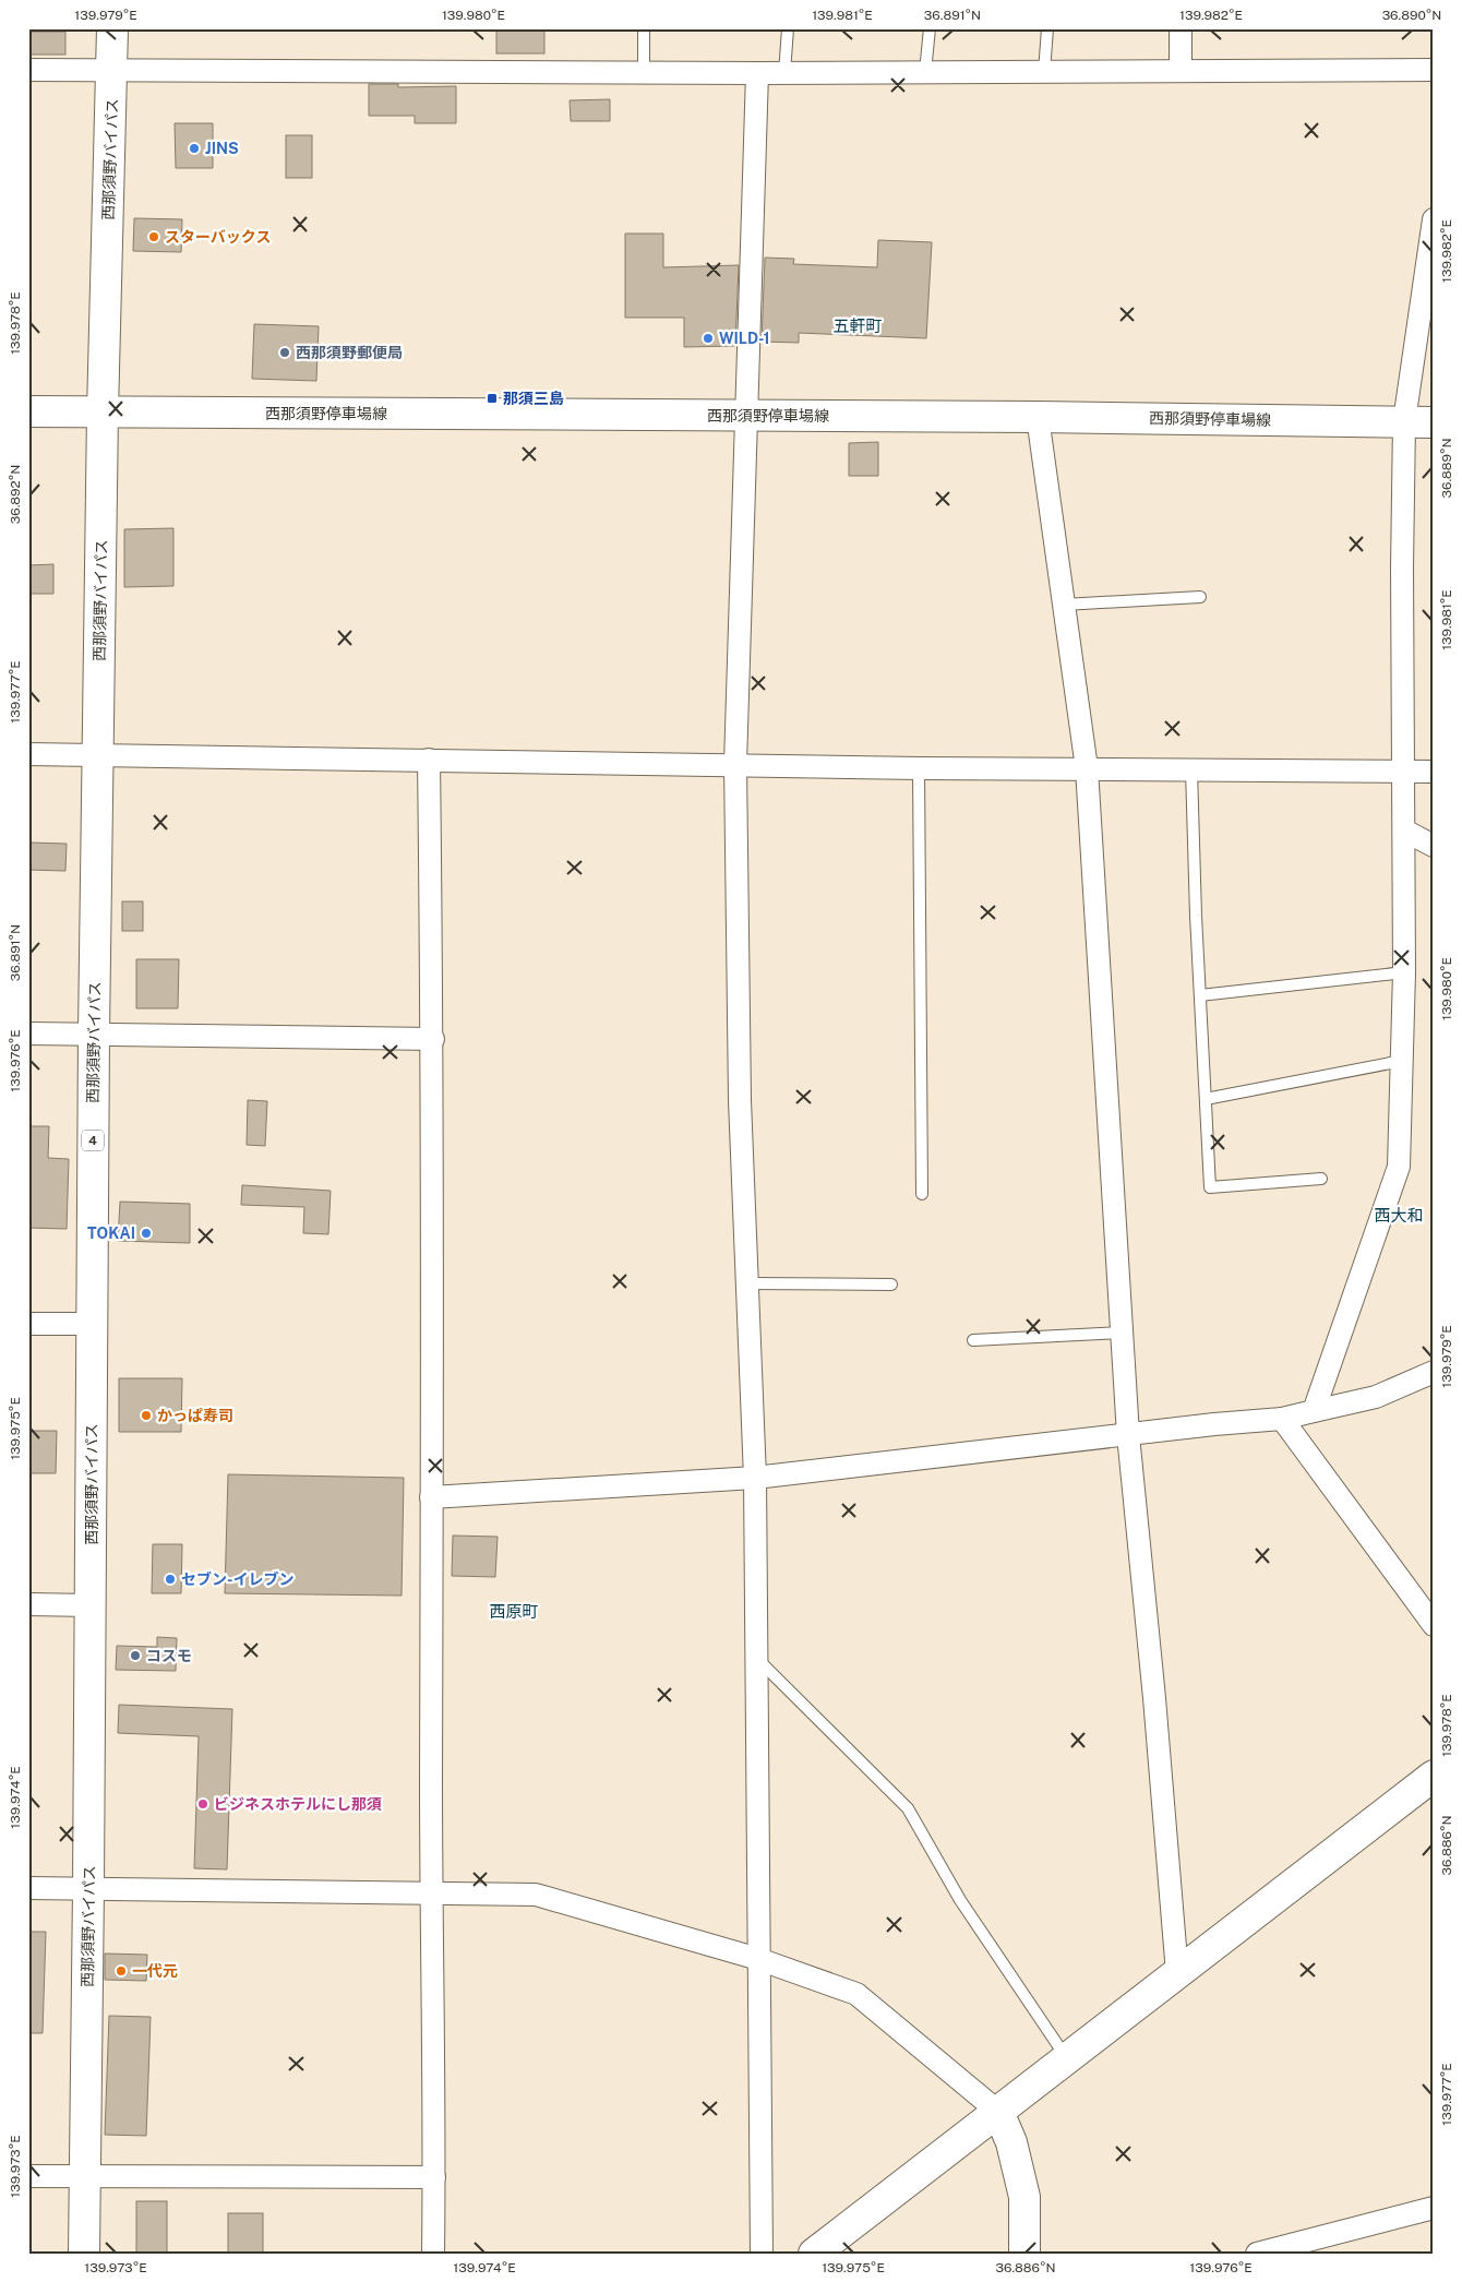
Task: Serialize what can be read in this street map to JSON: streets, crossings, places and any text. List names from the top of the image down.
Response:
{
  "streets": {
    "main road": ["西那須野バイパス", "西那須野停車場線", "4"]
  },
  "crossings": [
    ["西那須野バイパス", "西那須野停車場線"]
  ],
  "districts": ["五軒町", "西大和", "西原町"],
  "places": {
    "other": [
      "JINS",
      "スターバックス",
      "WILD-1",
      "西那須野郵便局",
      "TOKAI",
      "かっぱ寿司",
      "セブン-イレブン",
      "コスモ",
      "ビジネスホテルにし那須",
      "一代元"
    ],
    "transit": ["那須三島"]
  },
  "coordinates": [
    "139.979°E",
    "139.980°E",
    "139.981°E",
    "36.891°N",
    "139.982°E",
    "36.890°N",
    "139.978°E",
    "36.889°N",
    "36.892°N",
    "139.977°E",
    "139.976°E",
    "139.975°E",
    "139.974°E",
    "36.886°N",
    "139.973°E"
  ]
}
